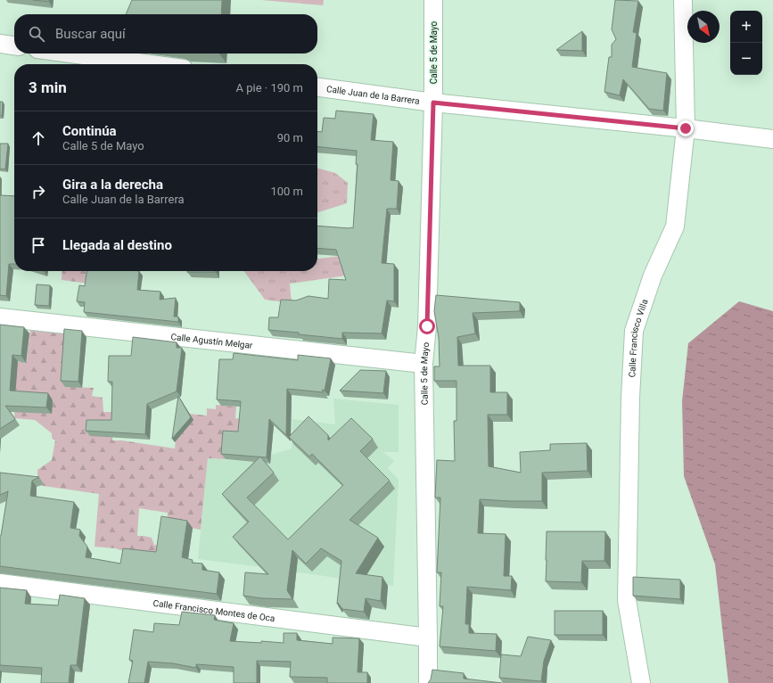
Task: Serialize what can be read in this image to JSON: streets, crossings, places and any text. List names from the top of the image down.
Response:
{
  "streets": {
    "street": [
      "Calle 5 de Mayo",
      "Calle Juan de la Barrera",
      "Calle Francisco Villa",
      "Calle Agustín Melgar",
      "Calle Francisco Montes de Oca"
    ]
  },
  "crossings": [
    ["Calle 5 de Mayo", "Calle Juan de la Barrera"],
    ["Calle 5 de Mayo", "Calle Agustín Melgar"],
    ["Calle 5 de Mayo", "Calle Francisco Montes de Oca"],
    ["Calle Juan de la Barrera", "Calle Francisco Villa"]
  ],
  "north": "bottom right",
  "page": {
    "map_buttons": ["+", "−"],
    "search": "Buscar aquí",
    "heading": ["3 min", "A pie · 190 m"],
    "list": [
      ["Continúa", "Calle 5 de Mayo", "90 m"],
      ["Gira a la derecha", "Calle Juan de la Barrera", "100 m"],
      "Llegada al destino"
    ]
  }
}
